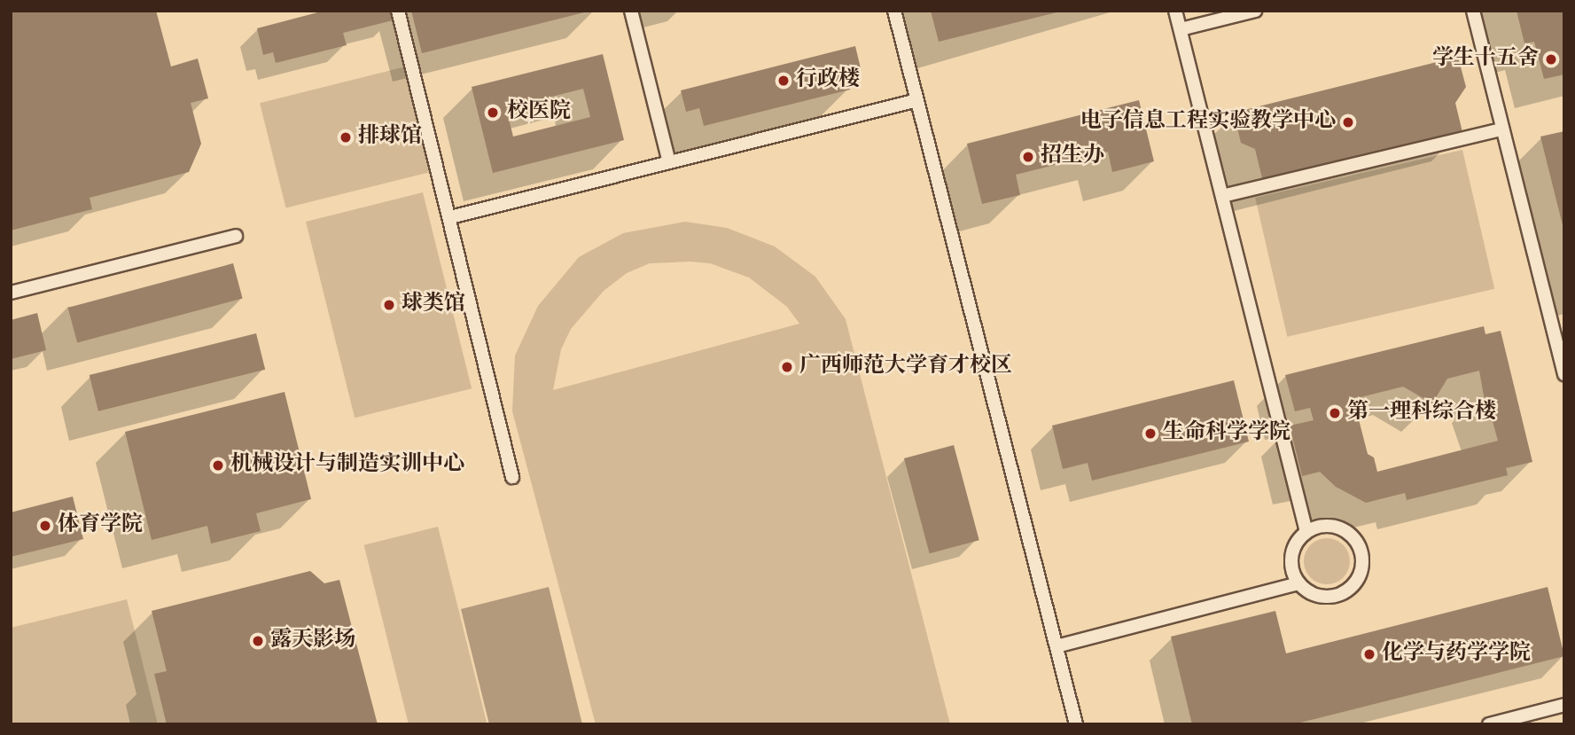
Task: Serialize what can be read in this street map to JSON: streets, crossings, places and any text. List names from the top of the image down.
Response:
{
  "places": [
    "学生十五舍",
    "行政楼",
    "校医院",
    "电子信息工程实验教学中心",
    "排球馆",
    "招生办",
    "球类馆",
    "广西师范大学育才校区",
    "第一理科综合楼",
    "生命科学学院",
    "机械设计与制造实训中心",
    "体育学院",
    "露天影场",
    "化学与药学学院"
  ]
}
